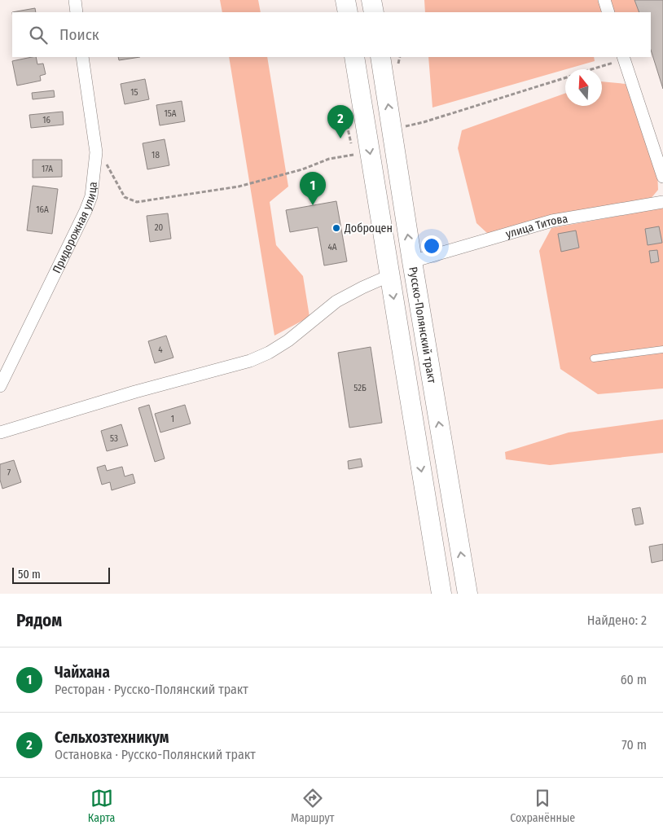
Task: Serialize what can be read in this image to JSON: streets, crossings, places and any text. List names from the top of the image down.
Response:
{
  "streets": {
    "main road": ["Русско-Полянский тракт"],
    "street": ["Придорожная улица", "улица Титова"]
  },
  "crossings": [
    ["улица Титова", "Русско-Полянский тракт"]
  ],
  "places": ["Доброцен"],
  "house_numbers": [
    "15",
    "15А",
    "16",
    "18",
    "17А",
    "16А",
    "20",
    "4А",
    "4",
    "52Б",
    "1",
    "53",
    "7"
  ],
  "scale_bar": "50 m",
  "north": "top",
  "page": {
    "search": "Поиск",
    "pins": ["2", "1"],
    "scale": "50 m",
    "heading": ["Рядом", "Найдено: 2"],
    "list": [
      {
        "mark": "1",
        "name": "Чайхана",
        "note": "Ресторан · Русско-Полянский тракт",
        "value": "60 m"
      },
      {
        "mark": "2",
        "name": "Сельхозтехникум",
        "note": "Остановка · Русско-Полянский тракт",
        "value": "70 m"
      }
    ],
    "nav": ["Карта", "Маршрут", "Сохранённые"]
  }
}
